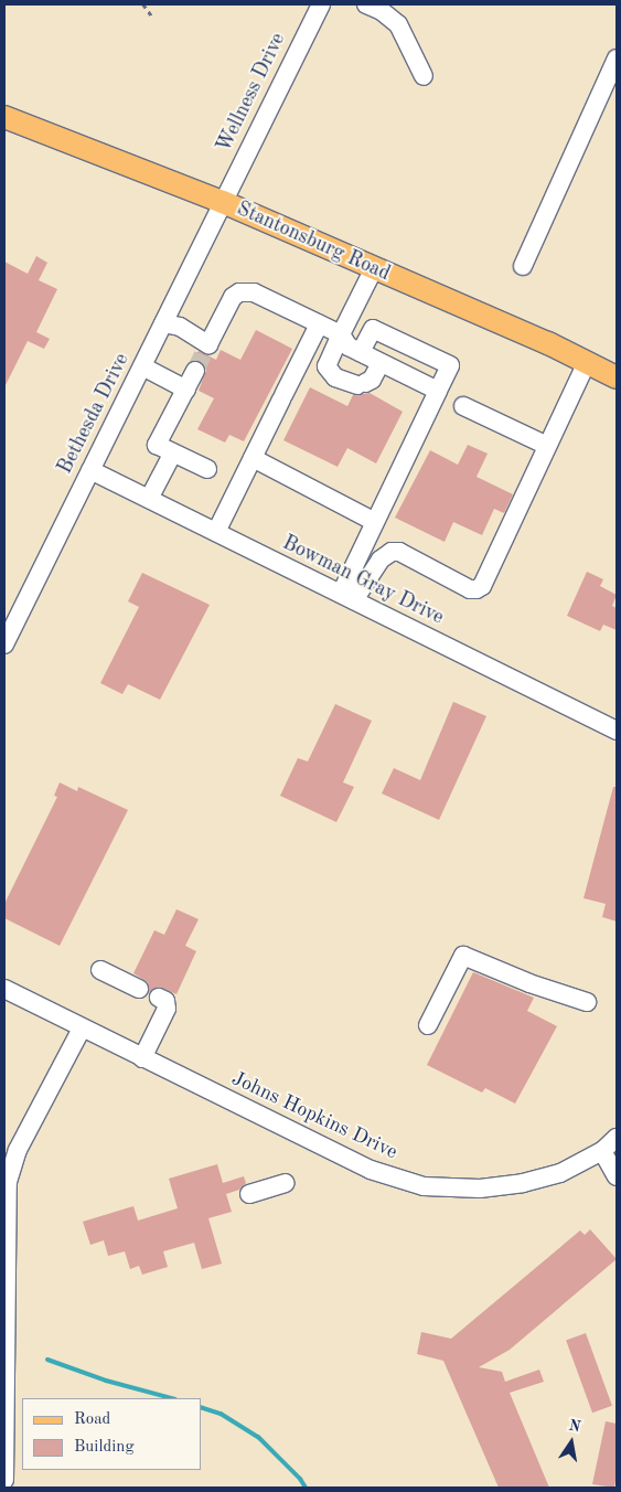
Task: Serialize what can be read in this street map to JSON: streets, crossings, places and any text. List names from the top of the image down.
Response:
{
  "streets": {
    "main road": ["Stantonsburg Road"],
    "street": [
      "Wellness Drive",
      "Bethesda Drive",
      "Bowman Gray Drive",
      "Johns Hopkins Drive"
    ]
  },
  "crossings": [
    ["Wellness Drive", "Stantonsburg Road"],
    ["Wellness Drive", "Bethesda Drive"],
    ["Stantonsburg Road", "Bethesda Drive"],
    ["Bethesda Drive", "Bowman Gray Drive"]
  ],
  "legend": ["Road", "Building"],
  "north": "top"
}
